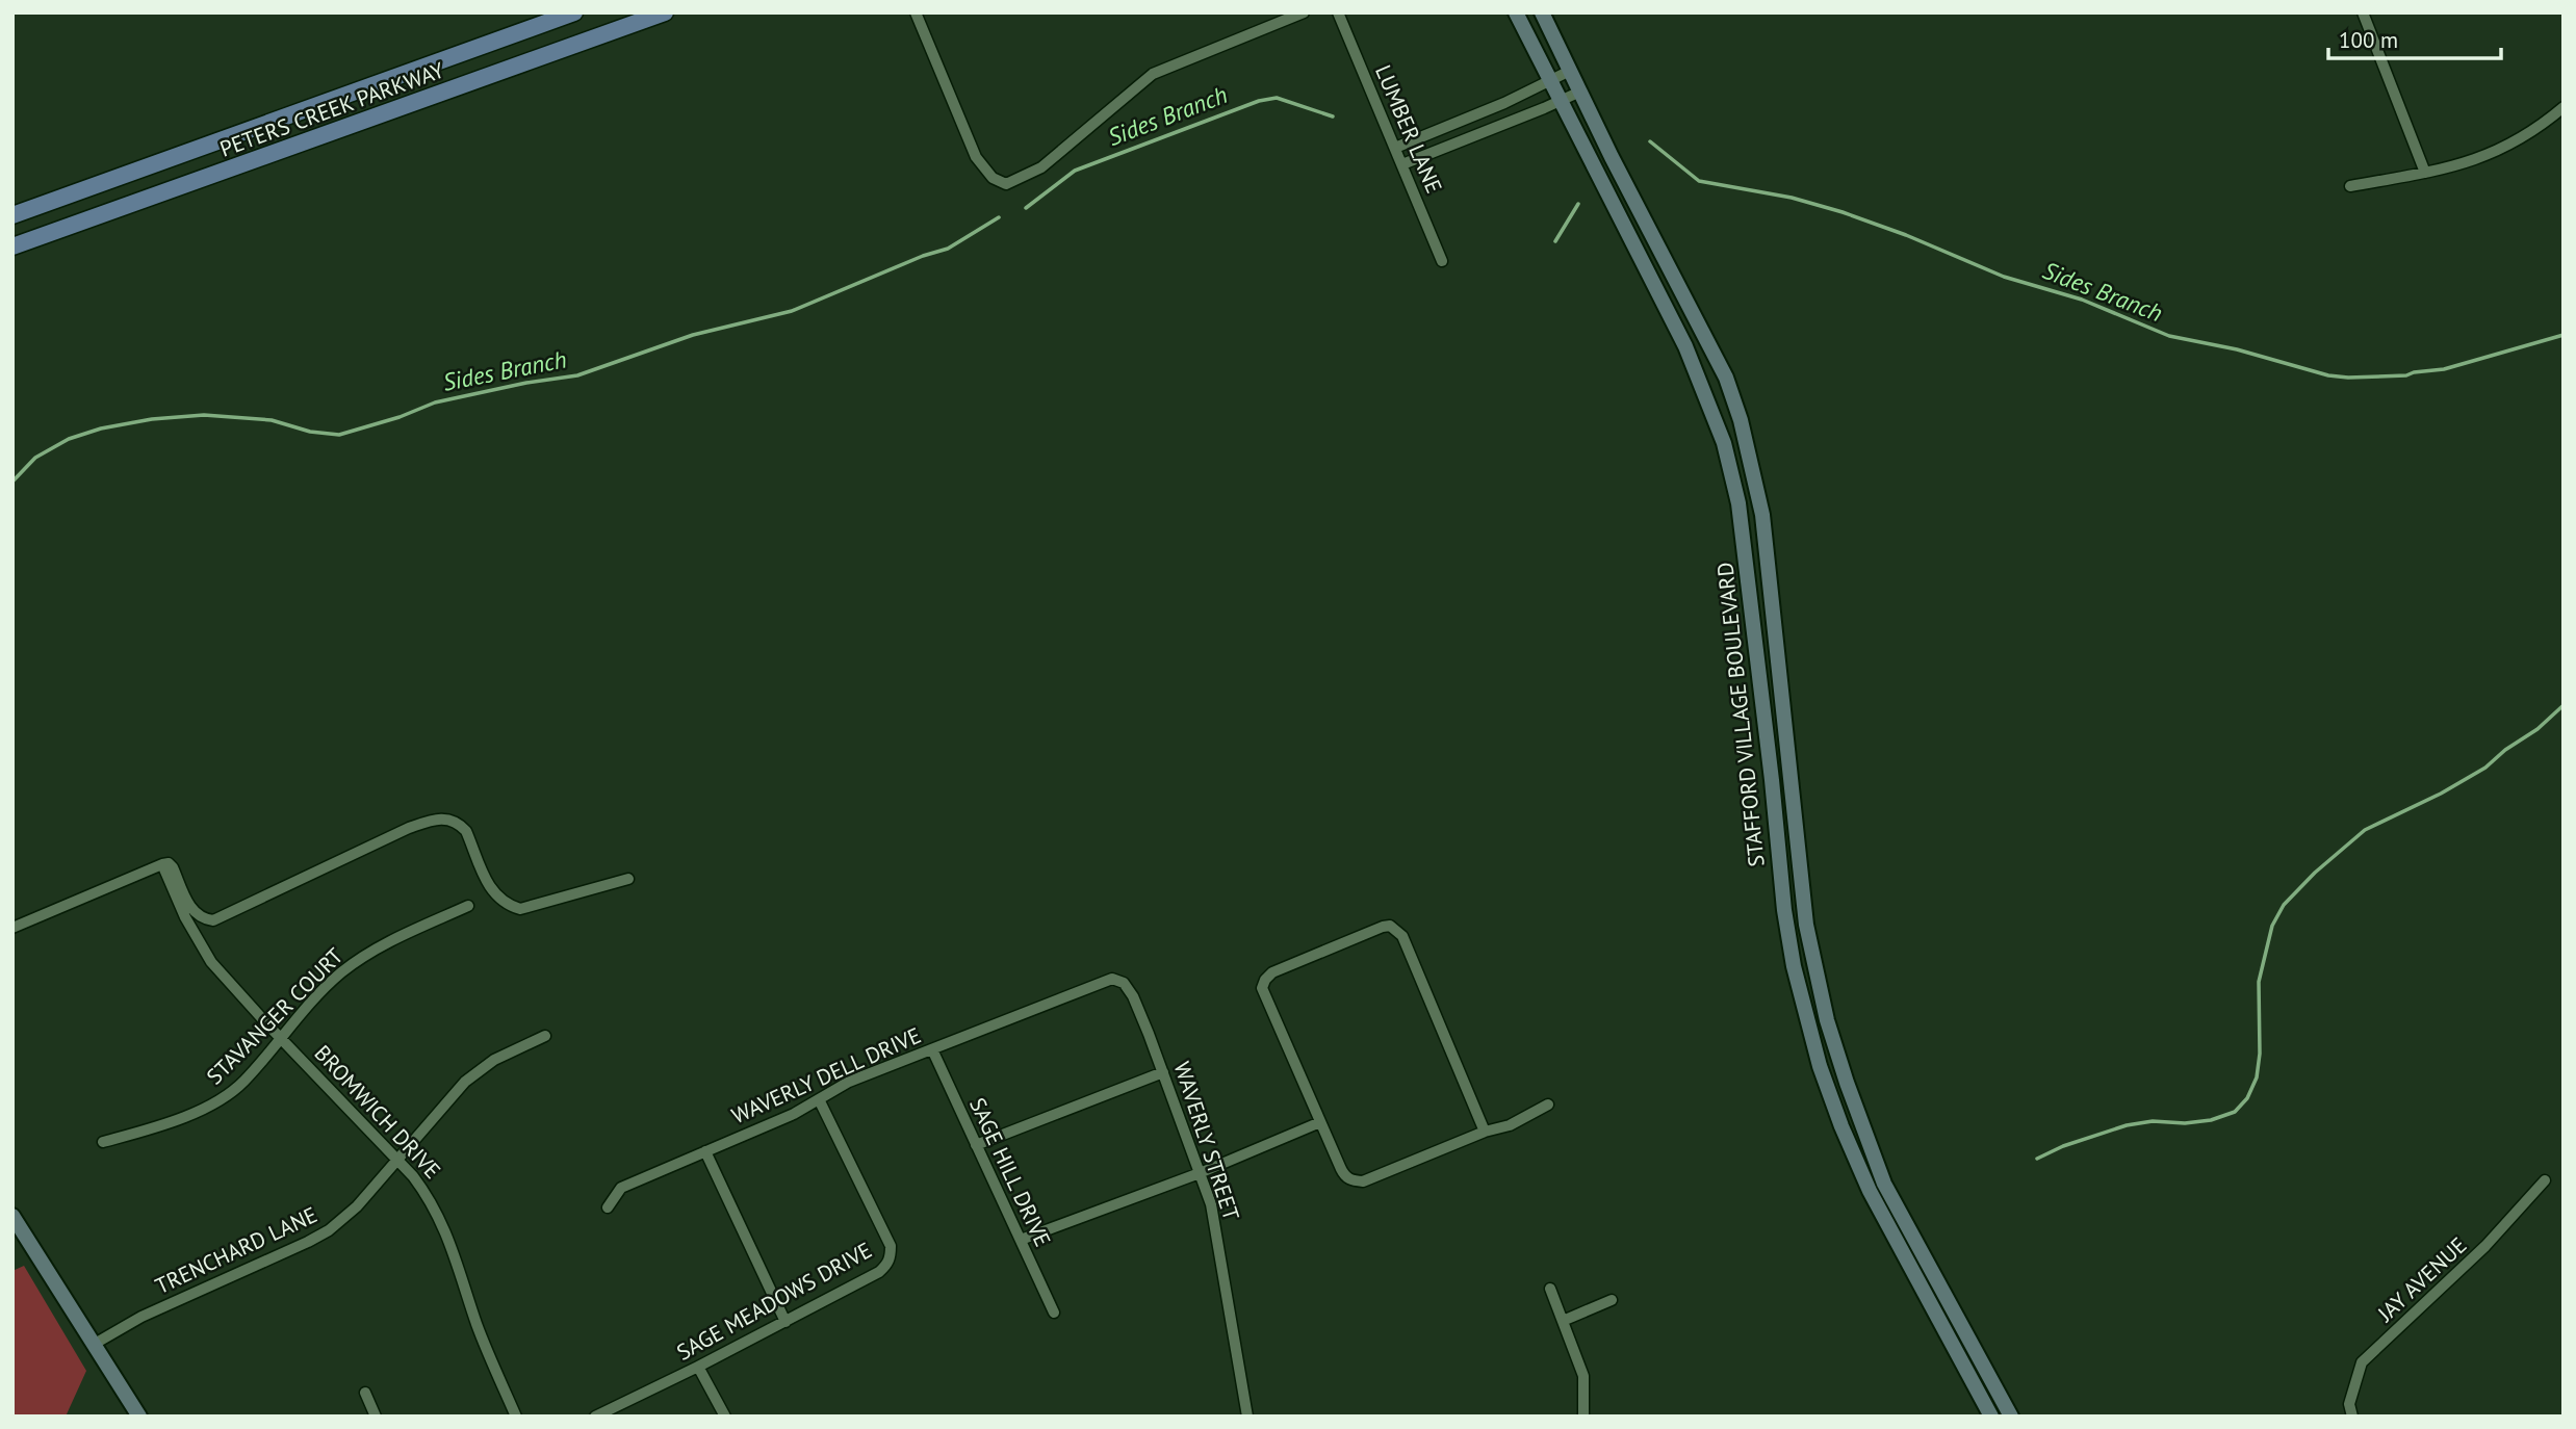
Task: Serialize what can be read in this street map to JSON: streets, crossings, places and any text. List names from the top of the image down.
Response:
{
  "streets": {
    "main road": ["PETERS CREEK PARKWAY", "STAFFORD VILLAGE BOULEVARD"],
    "street": [
      "LUMBER LANE",
      "STAVANGER COURT",
      "WAVERLY DELL DRIVE",
      "BROMWICH DRIVE",
      "WAVERLY STREET",
      "SAGE HILL DRIVE",
      "TRENCHARD LANE",
      "JAY AVENUE",
      "SAGE MEADOWS DRIVE"
    ]
  },
  "crossings": [
    ["STAVANGER COURT", "BROMWICH DRIVE"],
    ["WAVERLY DELL DRIVE", "WAVERLY STREET"],
    ["WAVERLY DELL DRIVE", "SAGE HILL DRIVE"],
    ["WAVERLY DELL DRIVE", "SAGE MEADOWS DRIVE"],
    ["BROMWICH DRIVE", "TRENCHARD LANE"]
  ],
  "water": ["Sides Branch"],
  "scale_bar": "100 m"
}
